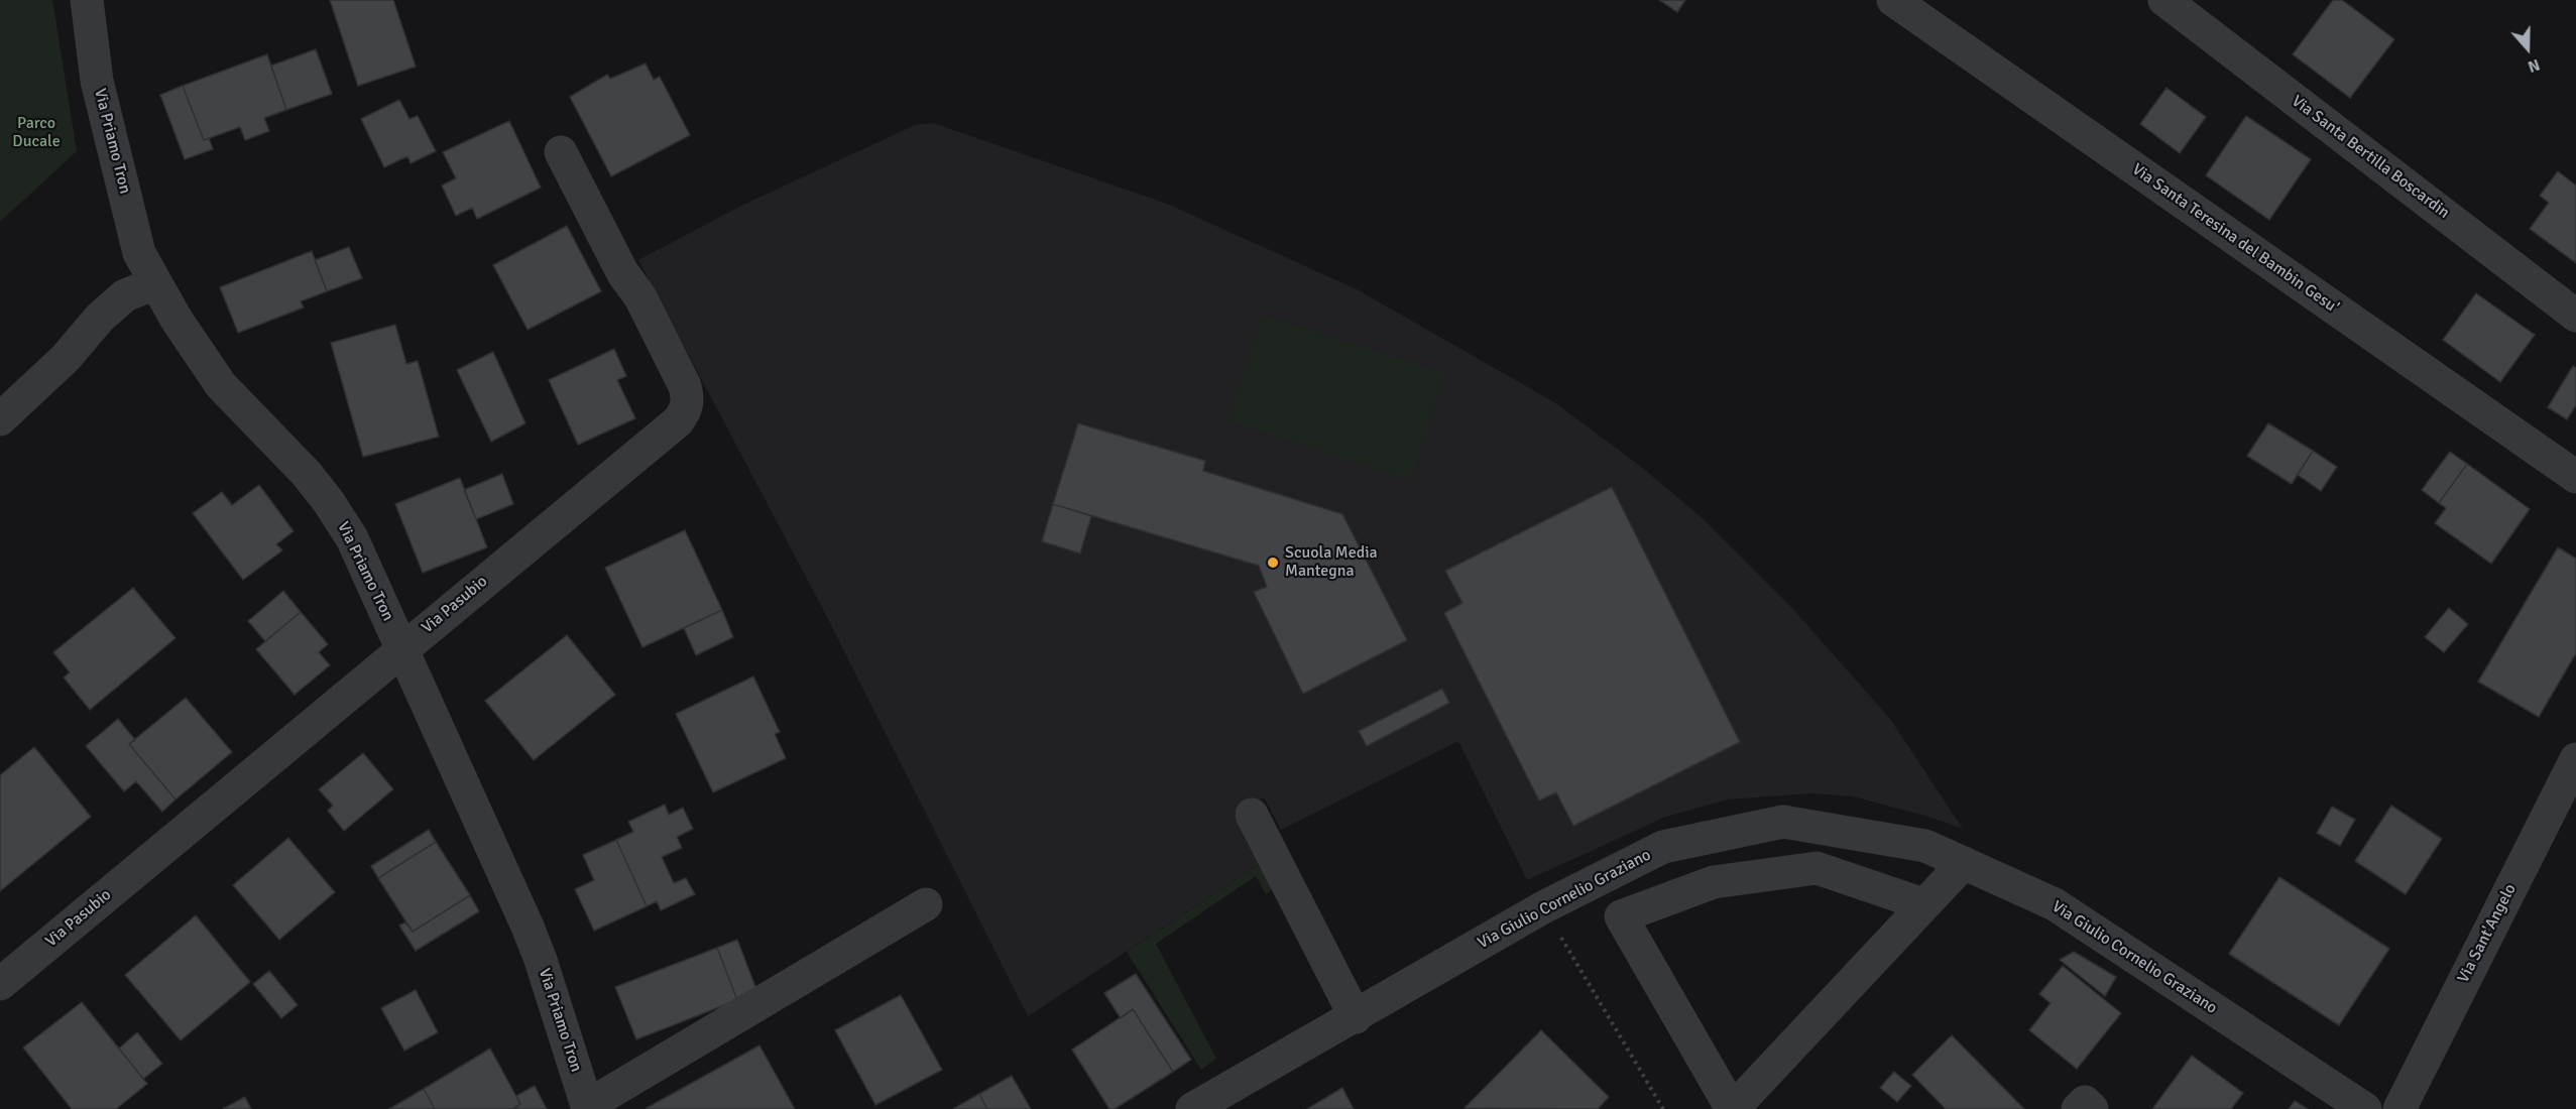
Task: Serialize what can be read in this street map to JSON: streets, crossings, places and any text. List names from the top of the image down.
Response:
{
  "streets": {
    "street": [
      "Via Priamo Tron",
      "Via Santa Bertilla Boscardin",
      "Via Santa Teresina del Bambin Gesu'",
      "Via Pasubio",
      "Via Giulio Cornelio Graziano",
      "Via Sant'Angelo"
    ]
  },
  "crossings": [
    ["Via Priamo Tron", "Via Pasubio"]
  ],
  "parks": ["Parco Ducale"],
  "places": ["Scuola Media Mantegna"],
  "north": "bottom"
}
